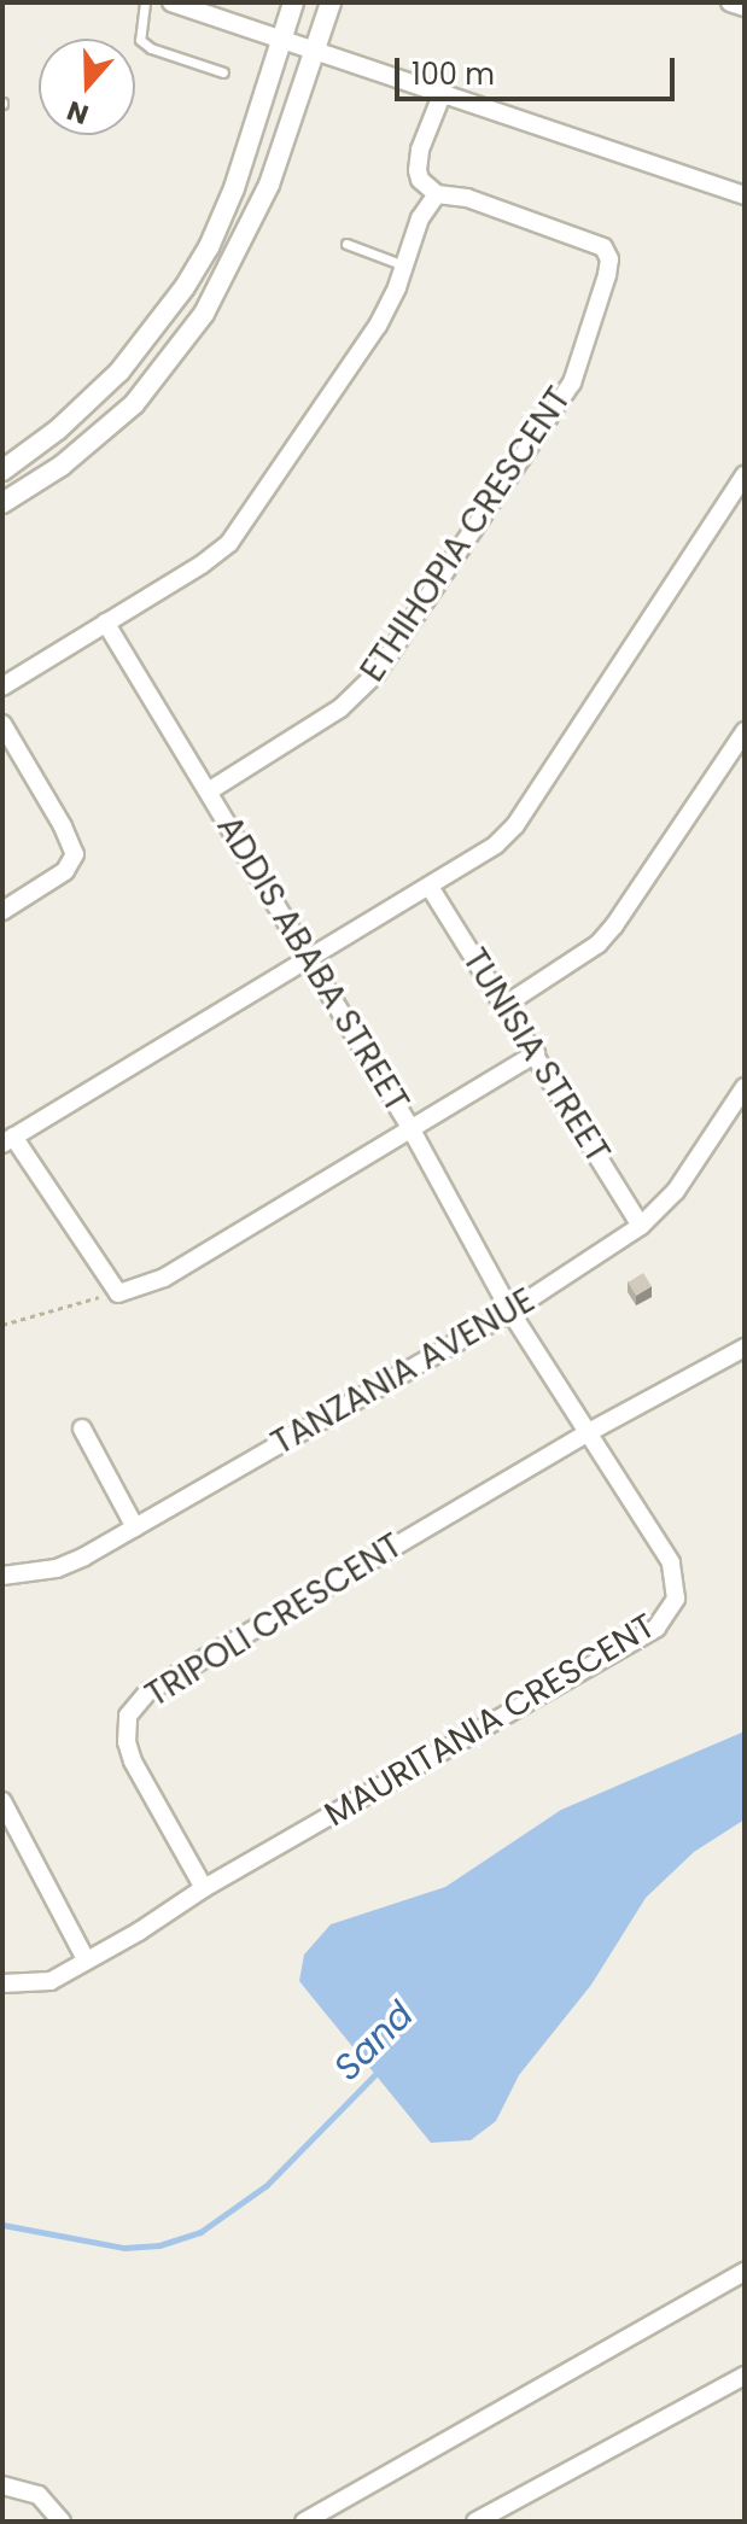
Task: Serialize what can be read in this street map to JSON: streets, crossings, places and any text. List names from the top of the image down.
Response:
{
  "streets": {
    "street": [
      "ETHIHOPIA CRESCENT",
      "ADDIS ABABA STREET",
      "TUNISIA STREET",
      "TANZANIA AVENUE",
      "TRIPOLI CRESCENT",
      "MAURITANIA CRESCENT"
    ]
  },
  "crossings": [
    ["ETHIHOPIA CRESCENT", "ADDIS ABABA STREET"],
    ["ADDIS ABABA STREET", "TANZANIA AVENUE"],
    ["ADDIS ABABA STREET", "MAURITANIA CRESCENT"],
    ["TUNISIA STREET", "TANZANIA AVENUE"],
    ["TANZANIA AVENUE", "MAURITANIA CRESCENT"],
    ["TRIPOLI CRESCENT", "MAURITANIA CRESCENT"]
  ],
  "water": ["Sand"],
  "scale_bar": "100 m",
  "north": "bottom"
}
